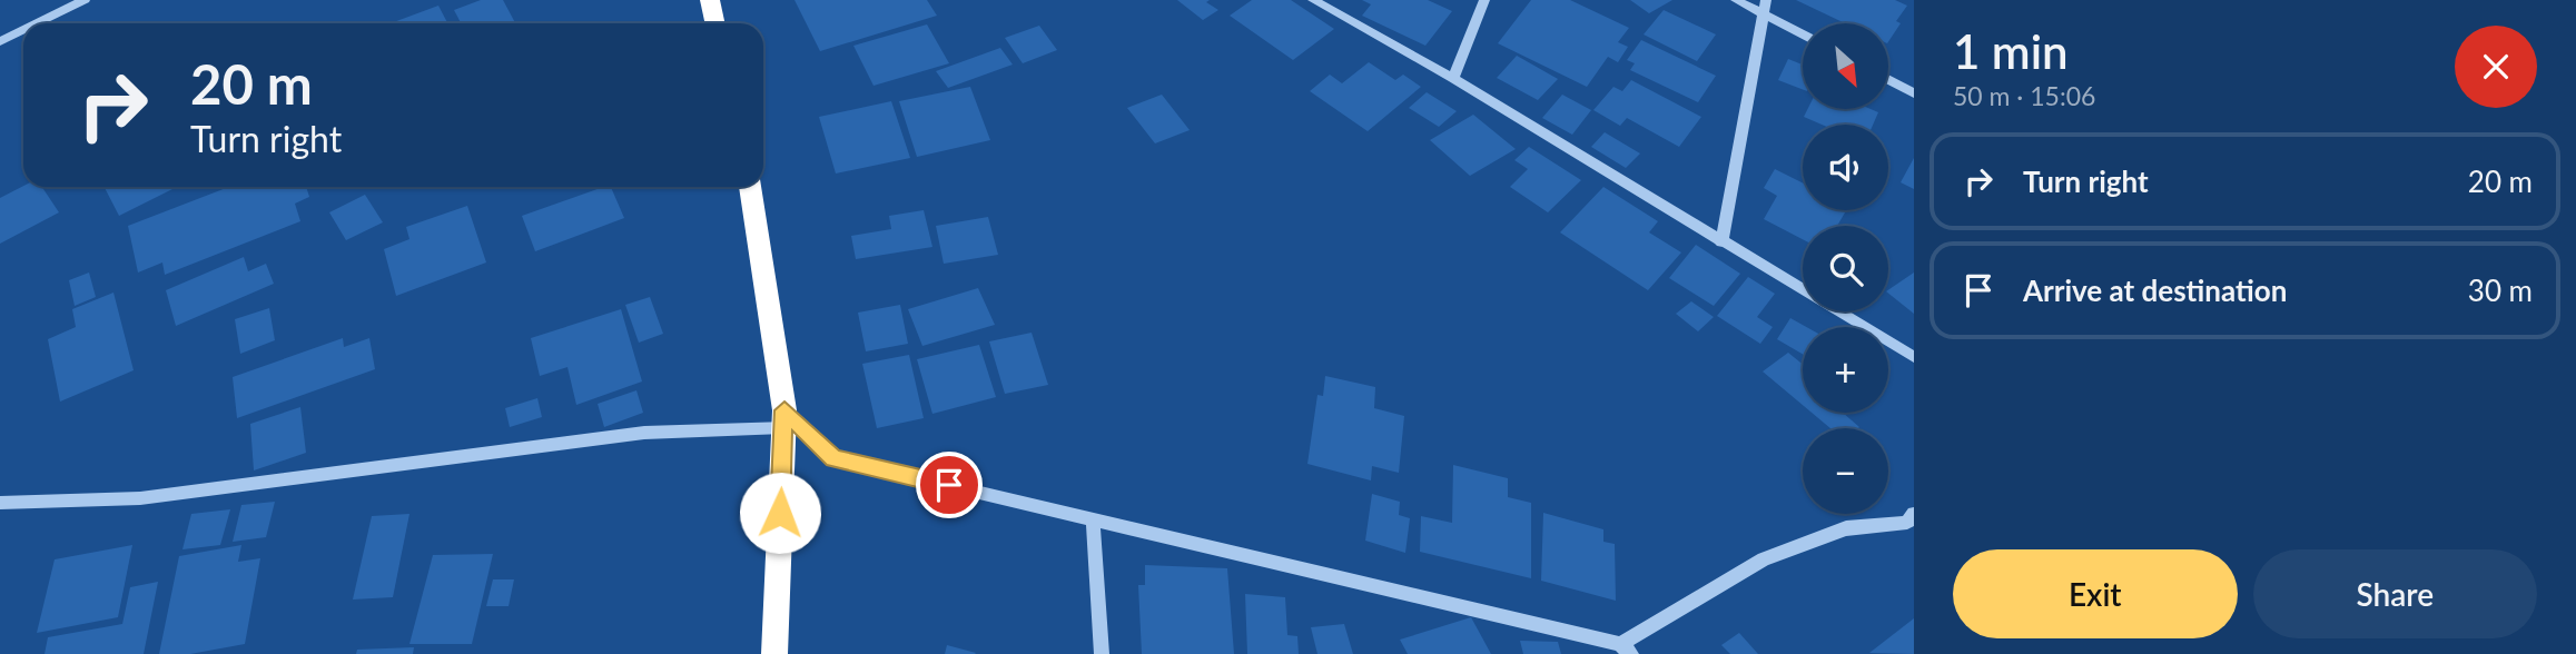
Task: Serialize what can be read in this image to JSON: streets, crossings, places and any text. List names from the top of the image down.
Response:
{
  "north": "bottom right",
  "page": {
    "heading": ["1 min", "50 m · 15:06"],
    "map_buttons": ["+", "−"],
    "turn": ["20 m", "Turn right"],
    "list": [
      {
        "name": "Turn right",
        "value": "20 m"
      },
      {
        "name": "Arrive at destination",
        "value": "30 m"
      }
    ],
    "buttons": ["Exit", "Share"]
  }
}
